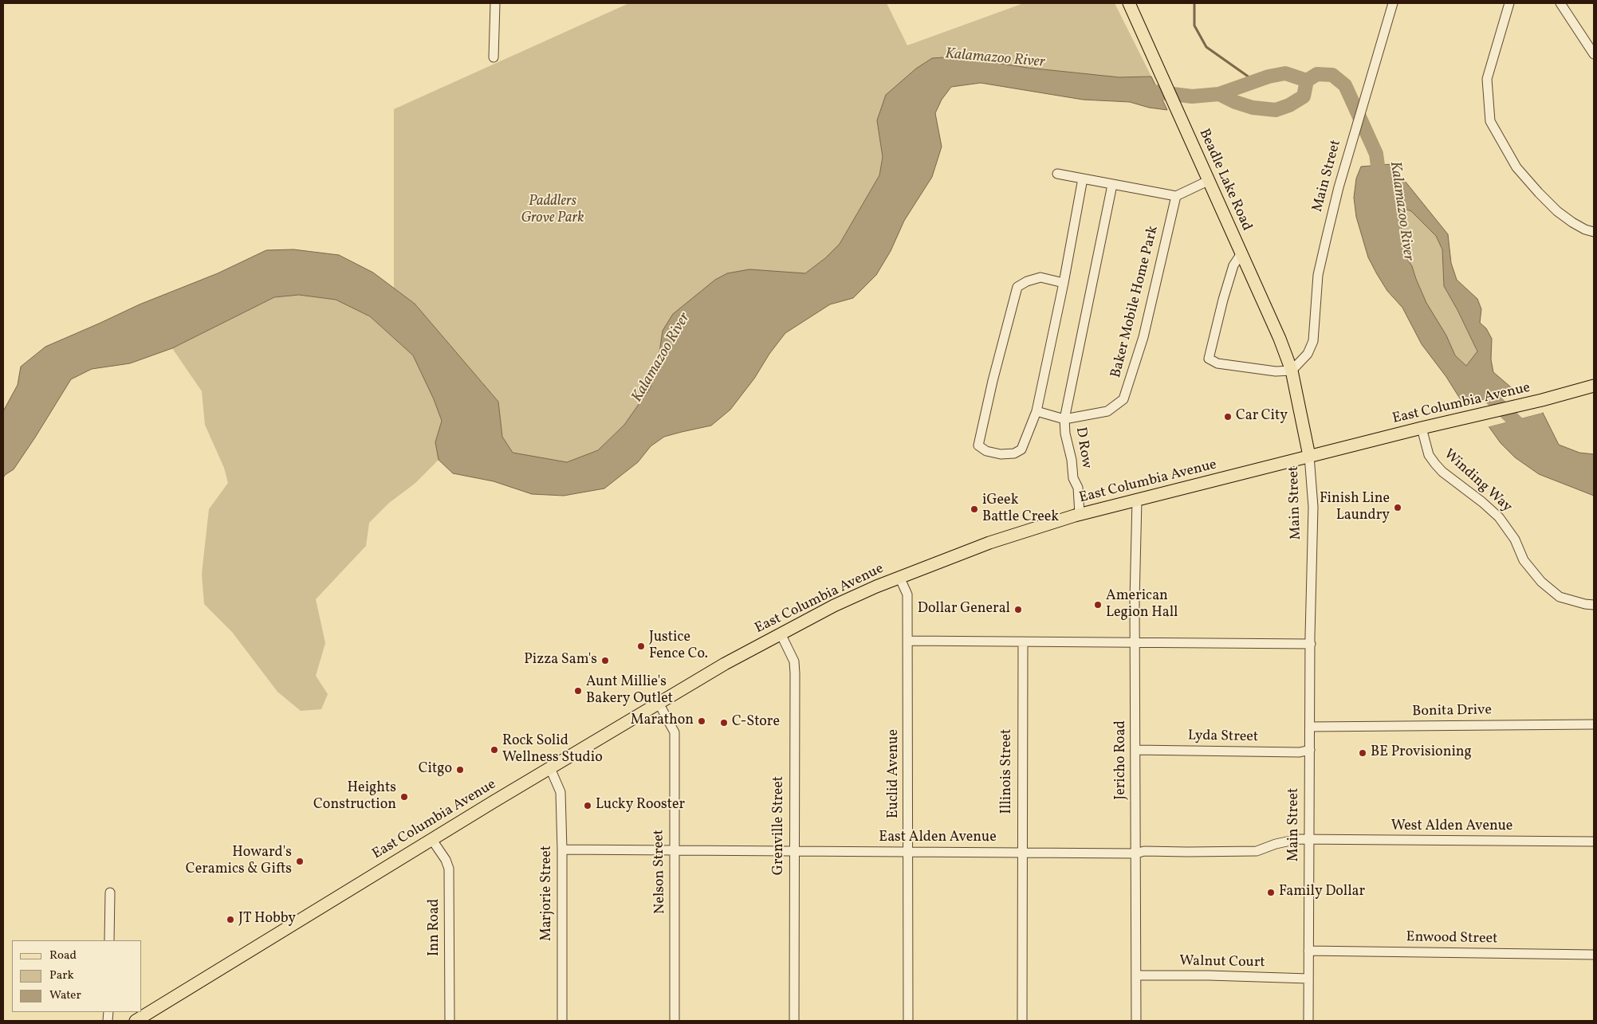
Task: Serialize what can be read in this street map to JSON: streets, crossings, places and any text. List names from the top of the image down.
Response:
{
  "streets": {
    "main road": ["Main Street", "Beadle Lake Road", "East Columbia Avenue"],
    "street": [
      "Baker Mobile Home Park",
      "D Row",
      "Winding Way",
      "Bonita Drive",
      "Lyda Street",
      "Jericho Road",
      "Illinois Street",
      "Euclid Avenue",
      "Grenville Street",
      "West Alden Avenue",
      "East Alden Avenue",
      "Nelson Street",
      "Marjorie Street",
      "Inn Road",
      "Enwood Street",
      "Walnut Court"
    ]
  },
  "crossings": [
    ["Main Street", "Beadle Lake Road"],
    ["Main Street", "East Columbia Avenue"],
    ["Main Street", "Bonita Drive"],
    ["Main Street", "Lyda Street"],
    ["Main Street", "West Alden Avenue"],
    ["Main Street", "East Alden Avenue"],
    ["Main Street", "Enwood Street"],
    ["Main Street", "Walnut Court"],
    ["Baker Mobile Home Park", "D Row"],
    ["East Columbia Avenue", "D Row"],
    ["East Columbia Avenue", "Winding Way"],
    ["East Columbia Avenue", "Jericho Road"],
    ["East Columbia Avenue", "Euclid Avenue"],
    ["East Columbia Avenue", "Grenville Street"],
    ["East Columbia Avenue", "Nelson Street"],
    ["East Columbia Avenue", "Marjorie Street"],
    ["East Columbia Avenue", "Inn Road"],
    ["Lyda Street", "Jericho Road"],
    ["Jericho Road", "East Alden Avenue"],
    ["Jericho Road", "Walnut Court"],
    ["Illinois Street", "East Alden Avenue"],
    ["Euclid Avenue", "East Alden Avenue"],
    ["Grenville Street", "East Alden Avenue"],
    ["West Alden Avenue", "East Alden Avenue"],
    ["East Alden Avenue", "Nelson Street"],
    ["East Alden Avenue", "Marjorie Street"]
  ],
  "water": ["Kalamazoo River"],
  "parks": ["Paddlers Grove Park"],
  "places": [
    "Car City",
    "Finish Line Laundry",
    "iGeek Battle Creek",
    "American Legion Hall",
    "Dollar General",
    "Justice Fence Co.",
    "Pizza Sam's",
    "Aunt Millie's Bakery Outlet",
    "Marathon",
    "C-Store",
    "Rock Solid Wellness Studio",
    "BE Provisioning",
    "Citgo",
    "Heights Construction",
    "Lucky Rooster",
    "Howard's Ceramics & Gifts",
    "Family Dollar",
    "JT Hobby"
  ],
  "legend": ["Road", "Park", "Water"]
}
